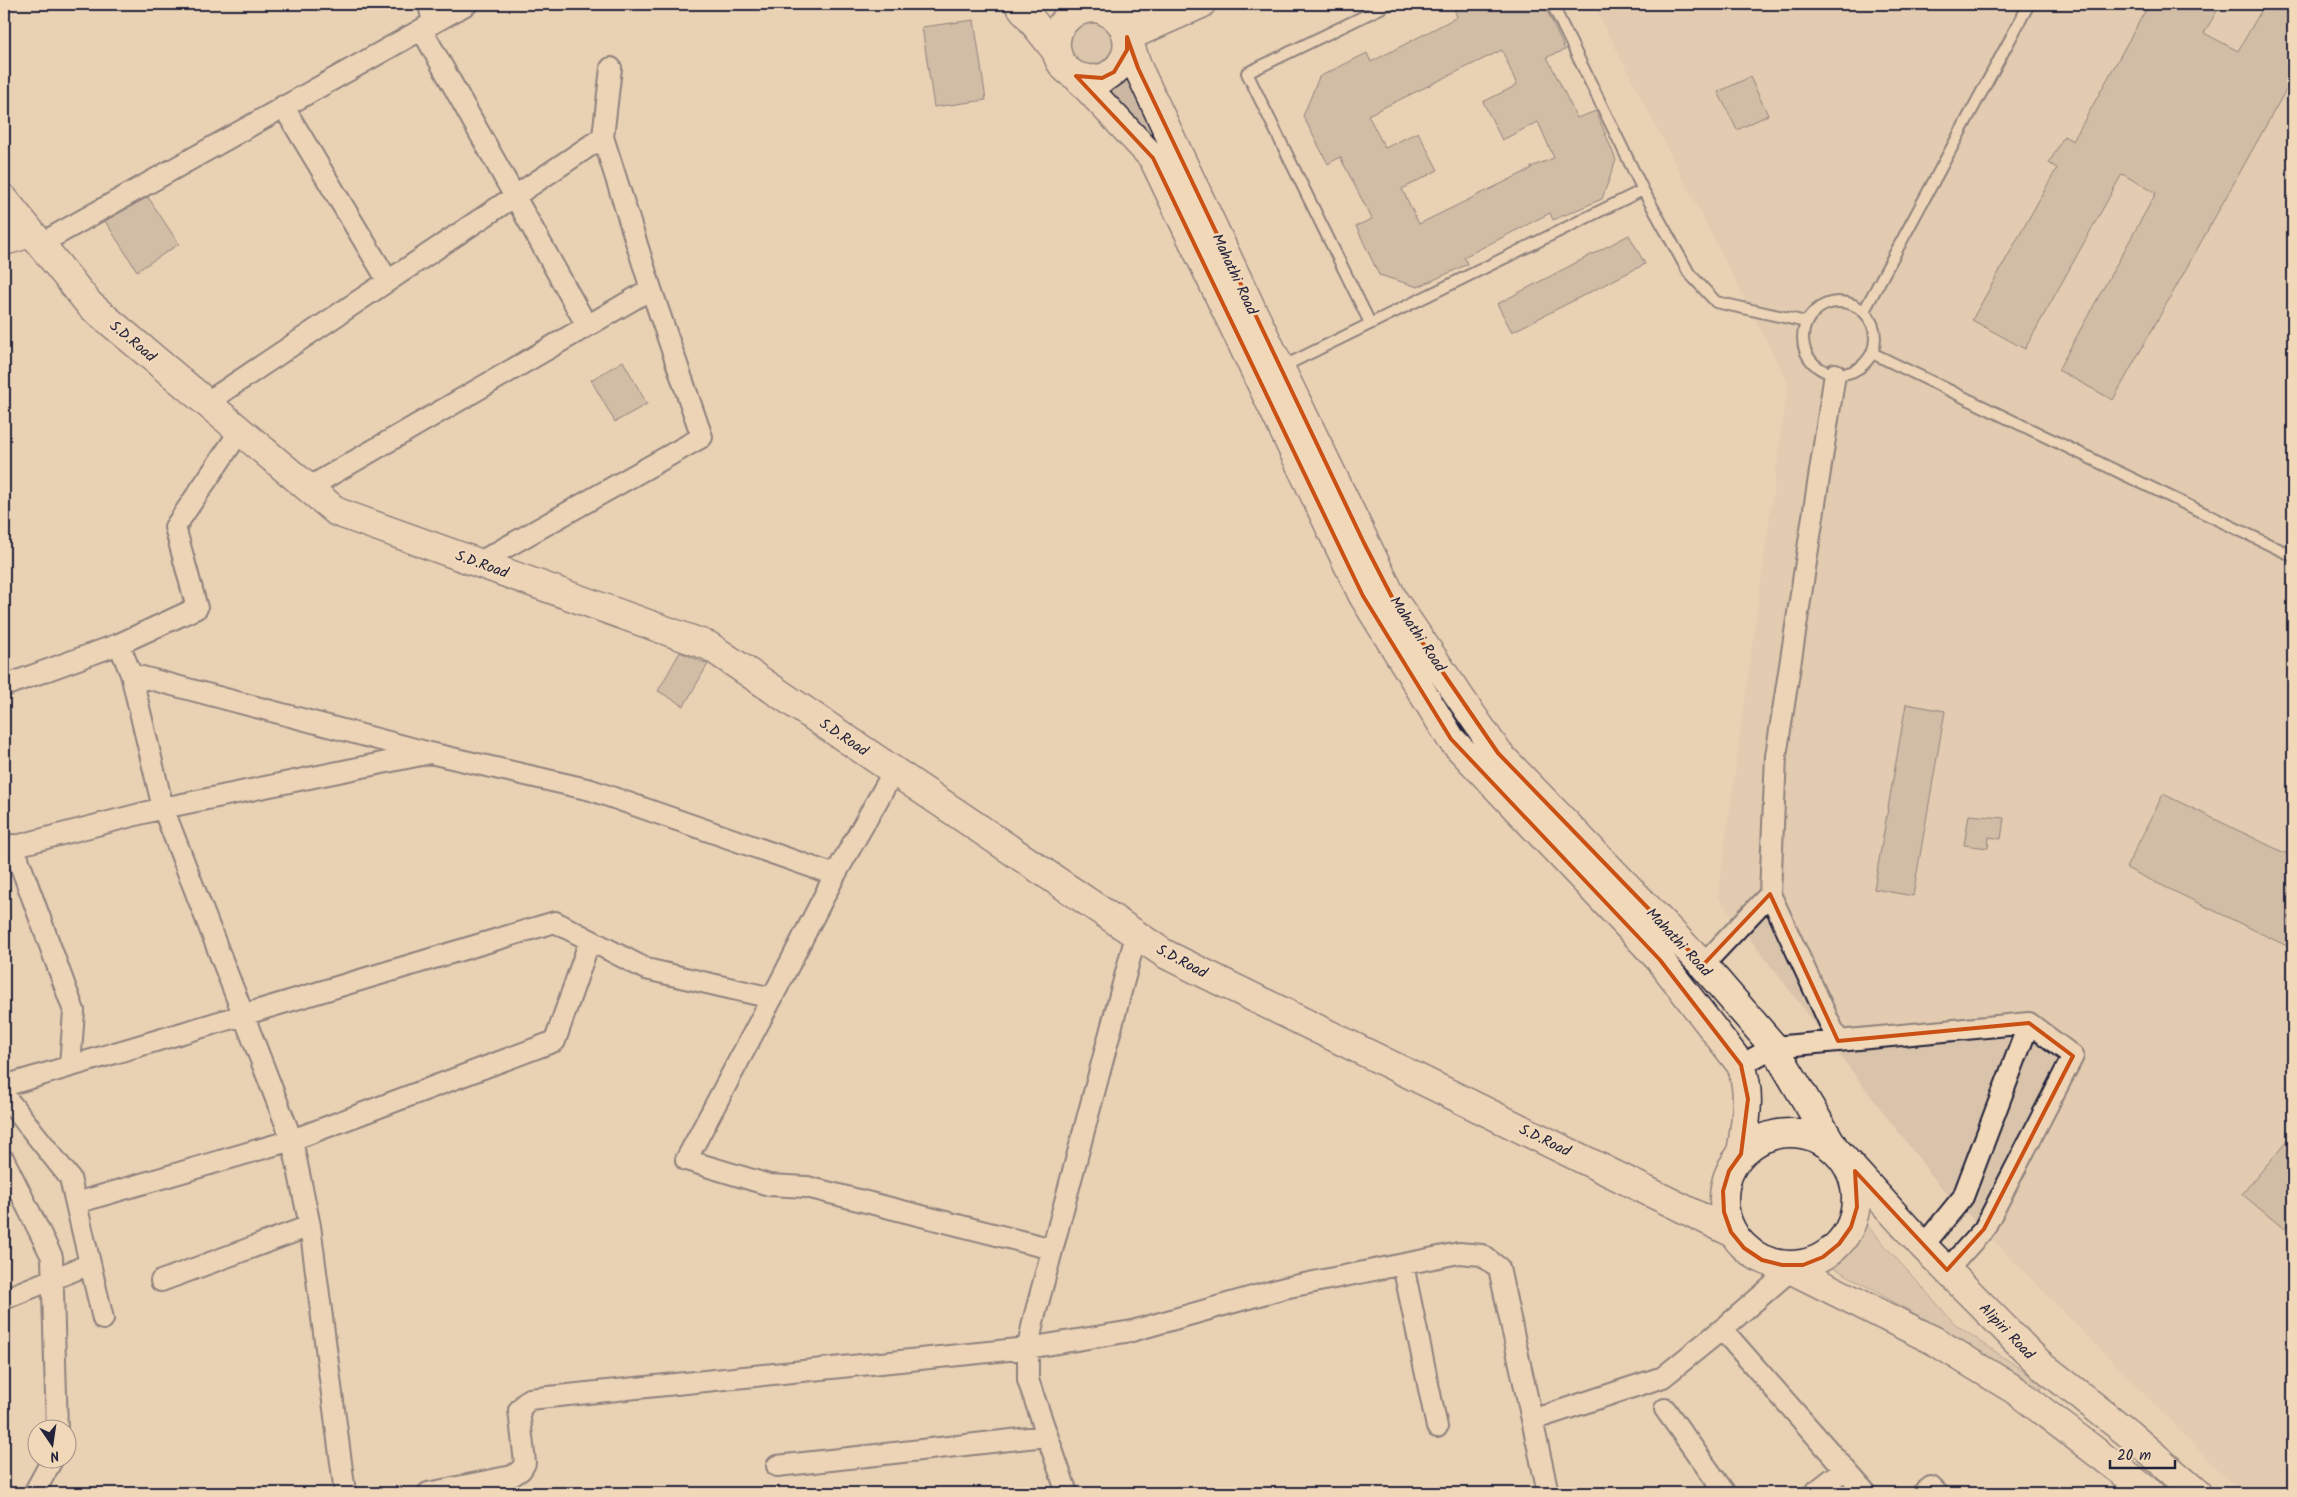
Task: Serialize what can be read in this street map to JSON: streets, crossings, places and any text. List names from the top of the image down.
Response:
{
  "streets": {
    "street": ["Mahathi Road", "S.D.Road", "Alipiri Road"]
  },
  "crossings": [
    ["Mahathi Road", "S.D.Road"],
    ["Mahathi Road", "Alipiri Road"],
    ["S.D.Road", "Alipiri Road"]
  ],
  "scale_bar": "20 m",
  "north": "bottom"
}
